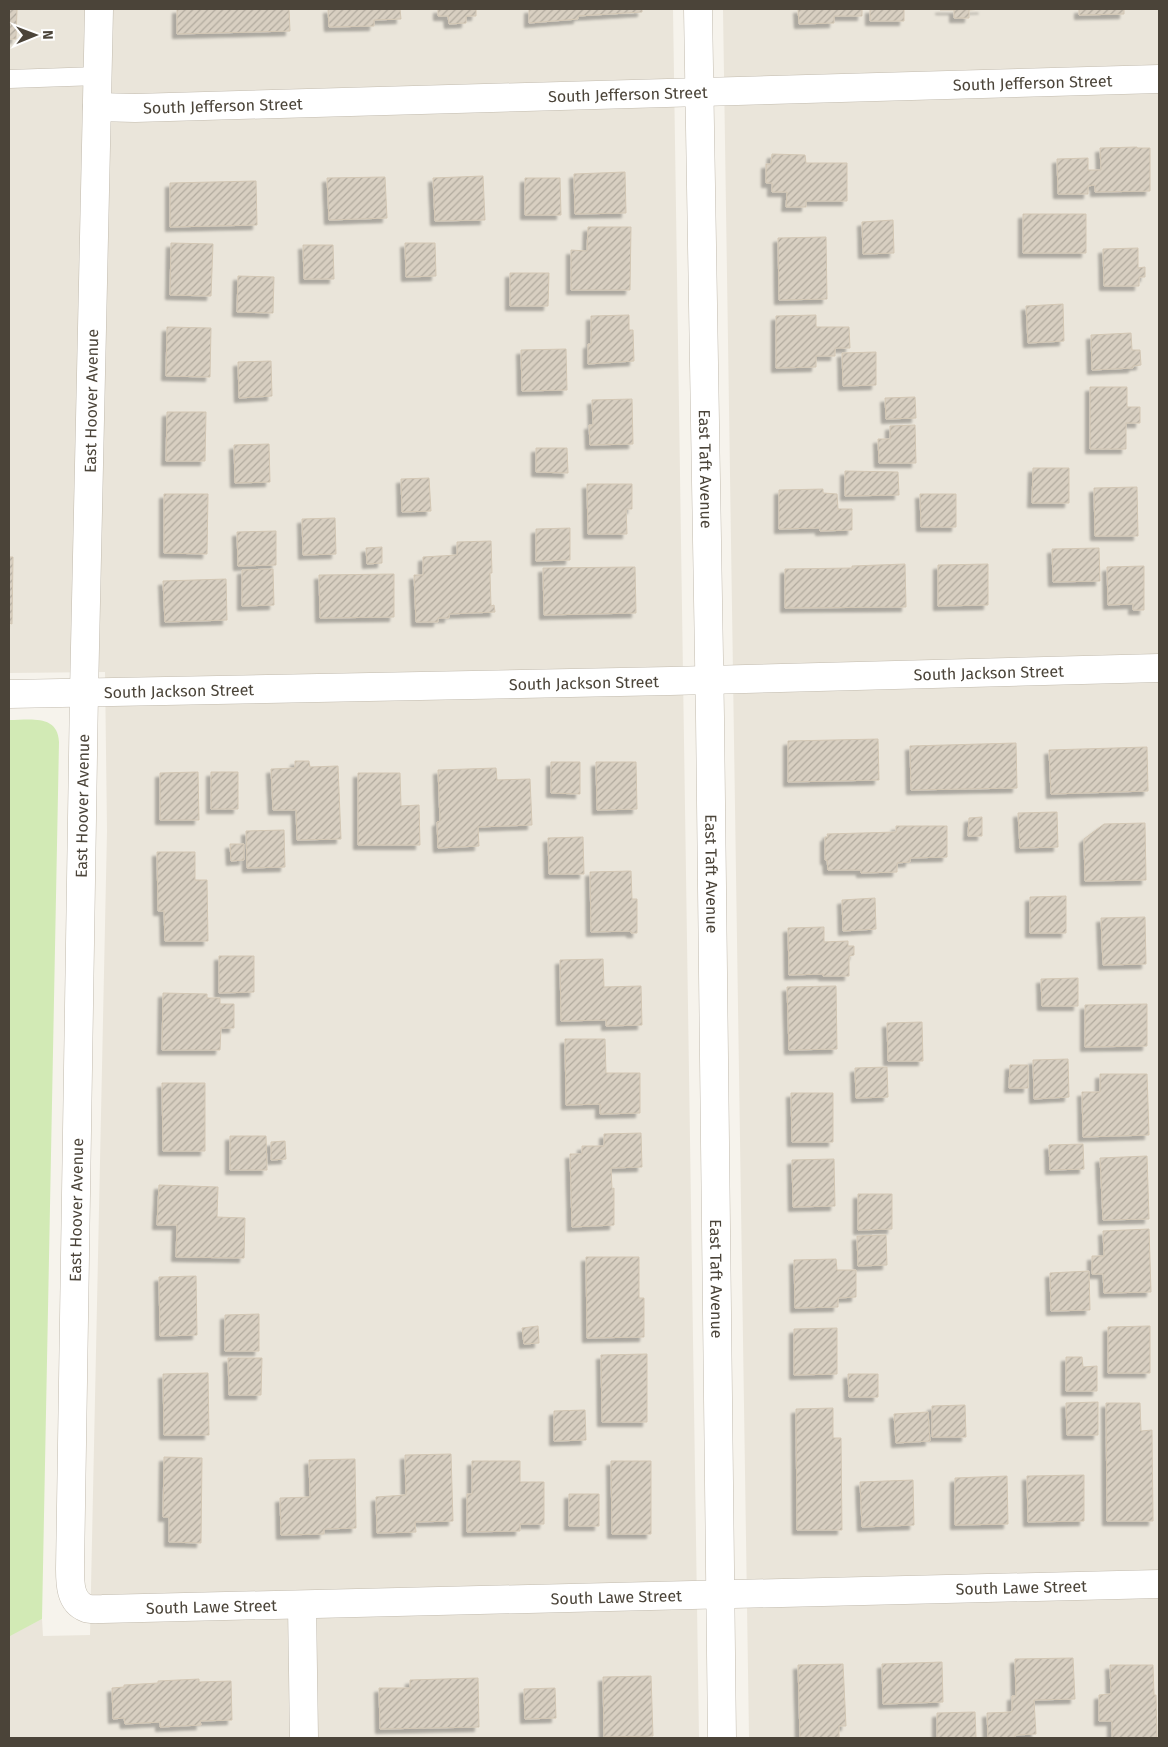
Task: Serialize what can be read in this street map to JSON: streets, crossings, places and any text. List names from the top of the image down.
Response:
{
  "streets": {
    "street": [
      "South Jefferson Street",
      "East Hoover Avenue",
      "East Taft Avenue",
      "South Jackson Street",
      "South Lawe Street"
    ]
  },
  "crossings": [
    ["South Jefferson Street", "East Hoover Avenue"],
    ["South Jefferson Street", "East Taft Avenue"],
    ["East Hoover Avenue", "South Jackson Street"],
    ["East Hoover Avenue", "South Lawe Street"],
    ["East Taft Avenue", "South Jackson Street"],
    ["East Taft Avenue", "South Lawe Street"]
  ],
  "north": "right"
}
